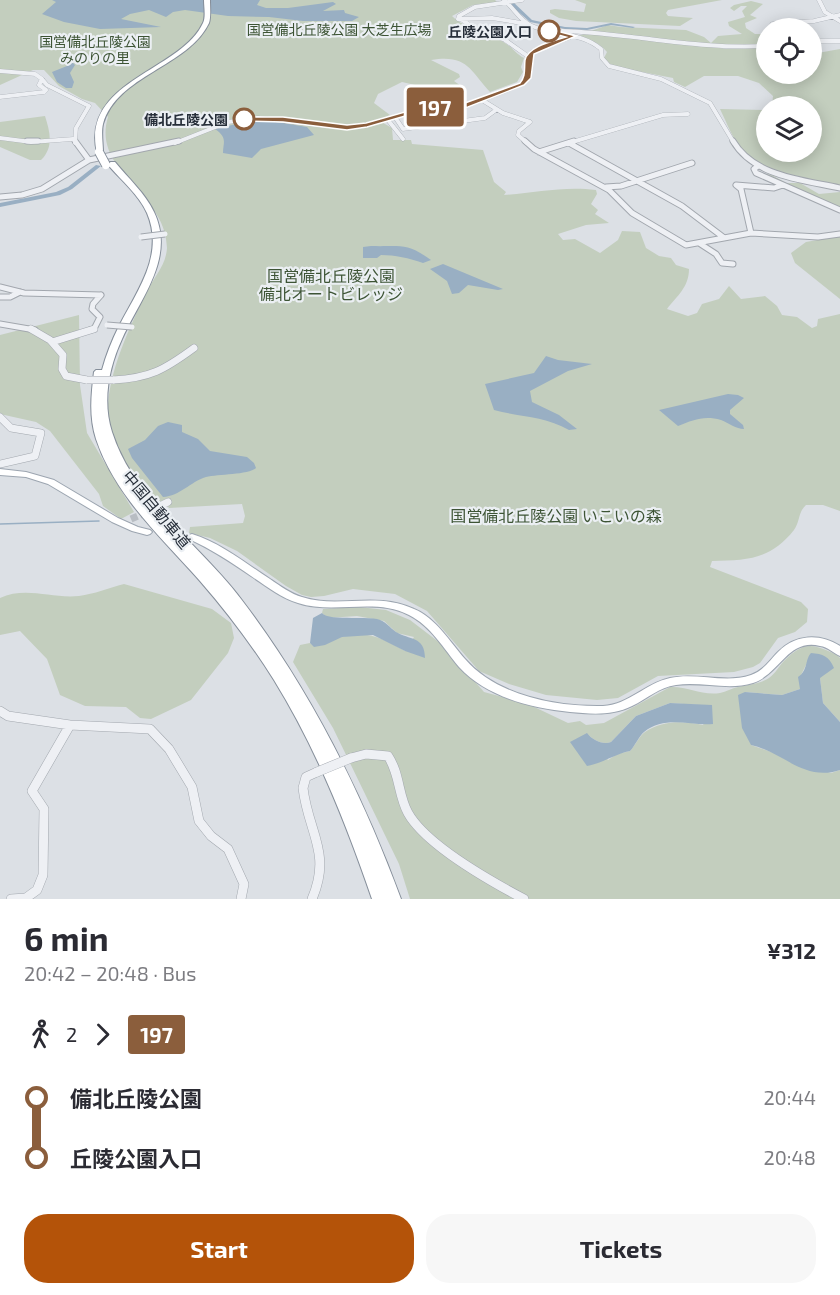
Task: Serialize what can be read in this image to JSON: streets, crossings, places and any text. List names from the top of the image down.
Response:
{
  "streets": {
    "highway": ["中国自動車道"]
  },
  "parks": [
    "国営備北丘陵公園 大芝生広場",
    "国営備北丘陵公園 みのりの里",
    "国営備北丘陵公園 備北オートビレッジ",
    "国営備北丘陵公園 いこいの森"
  ],
  "places": ["丘陵公園入口", "備北丘陵公園"],
  "lines": ["bus line 197"],
  "page": {
    "on_map": "197",
    "heading": ["6 min", "20:42 – 20:48 · Bus", "¥312"],
    "legs": ["2", "197"],
    "list": [
      {
        "name": "備北丘陵公園",
        "value": "20:44"
      },
      {
        "name": "丘陵公園入口",
        "value": "20:48"
      }
    ],
    "buttons": ["Start", "Tickets"]
  }
}
